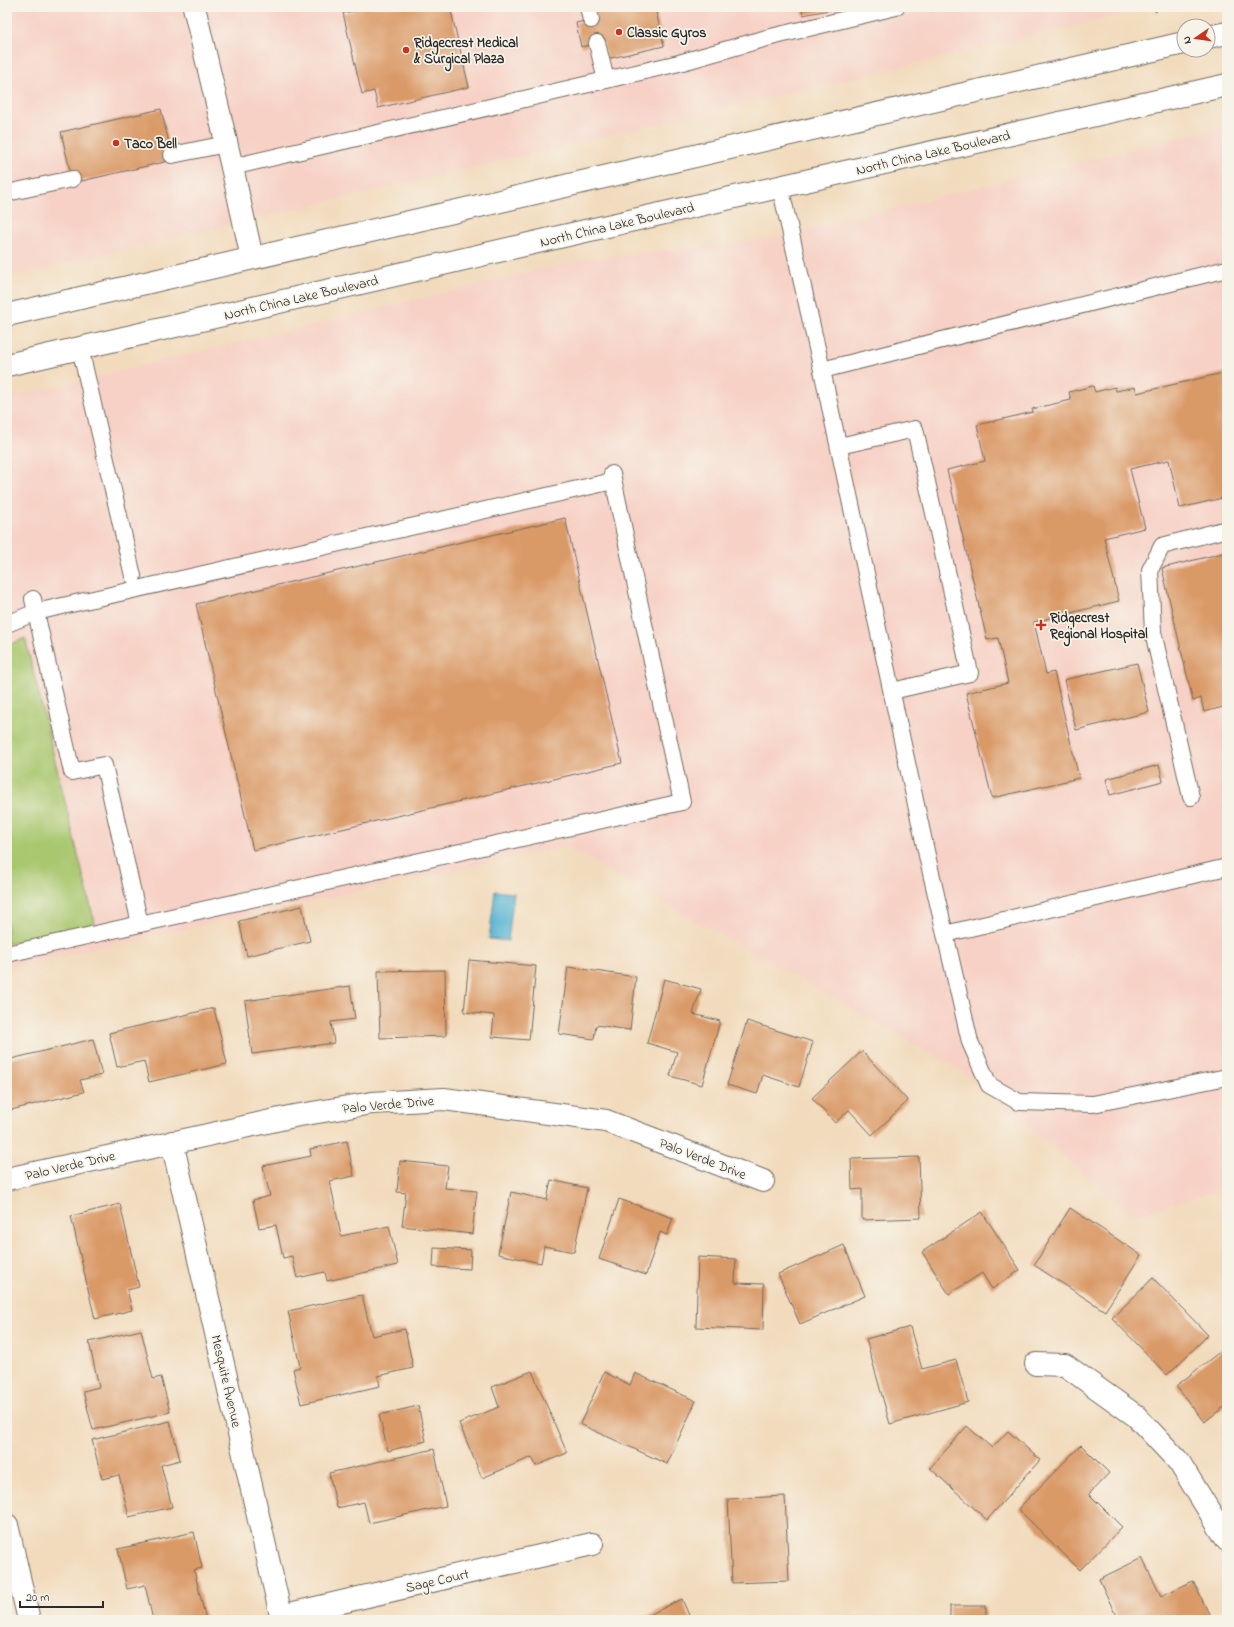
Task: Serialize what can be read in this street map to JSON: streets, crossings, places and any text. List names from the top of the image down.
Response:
{
  "streets": {
    "main road": [
      "North China Lake Boulevard",
      "Palo Verde Drive",
      "Mesquite Avenue",
      "Sage Court"
    ]
  },
  "crossings": [
    ["Palo Verde Drive", "Mesquite Avenue"],
    ["Mesquite Avenue", "Sage Court"]
  ],
  "places": {
    "other": ["Classic Gyros", "Ridgecrest Medical & Surgical Plaza", "Taco Bell"],
    "health": ["Ridgecrest Regional Hospital"]
  },
  "scale_bar": "20 m",
  "north": "left"
}
